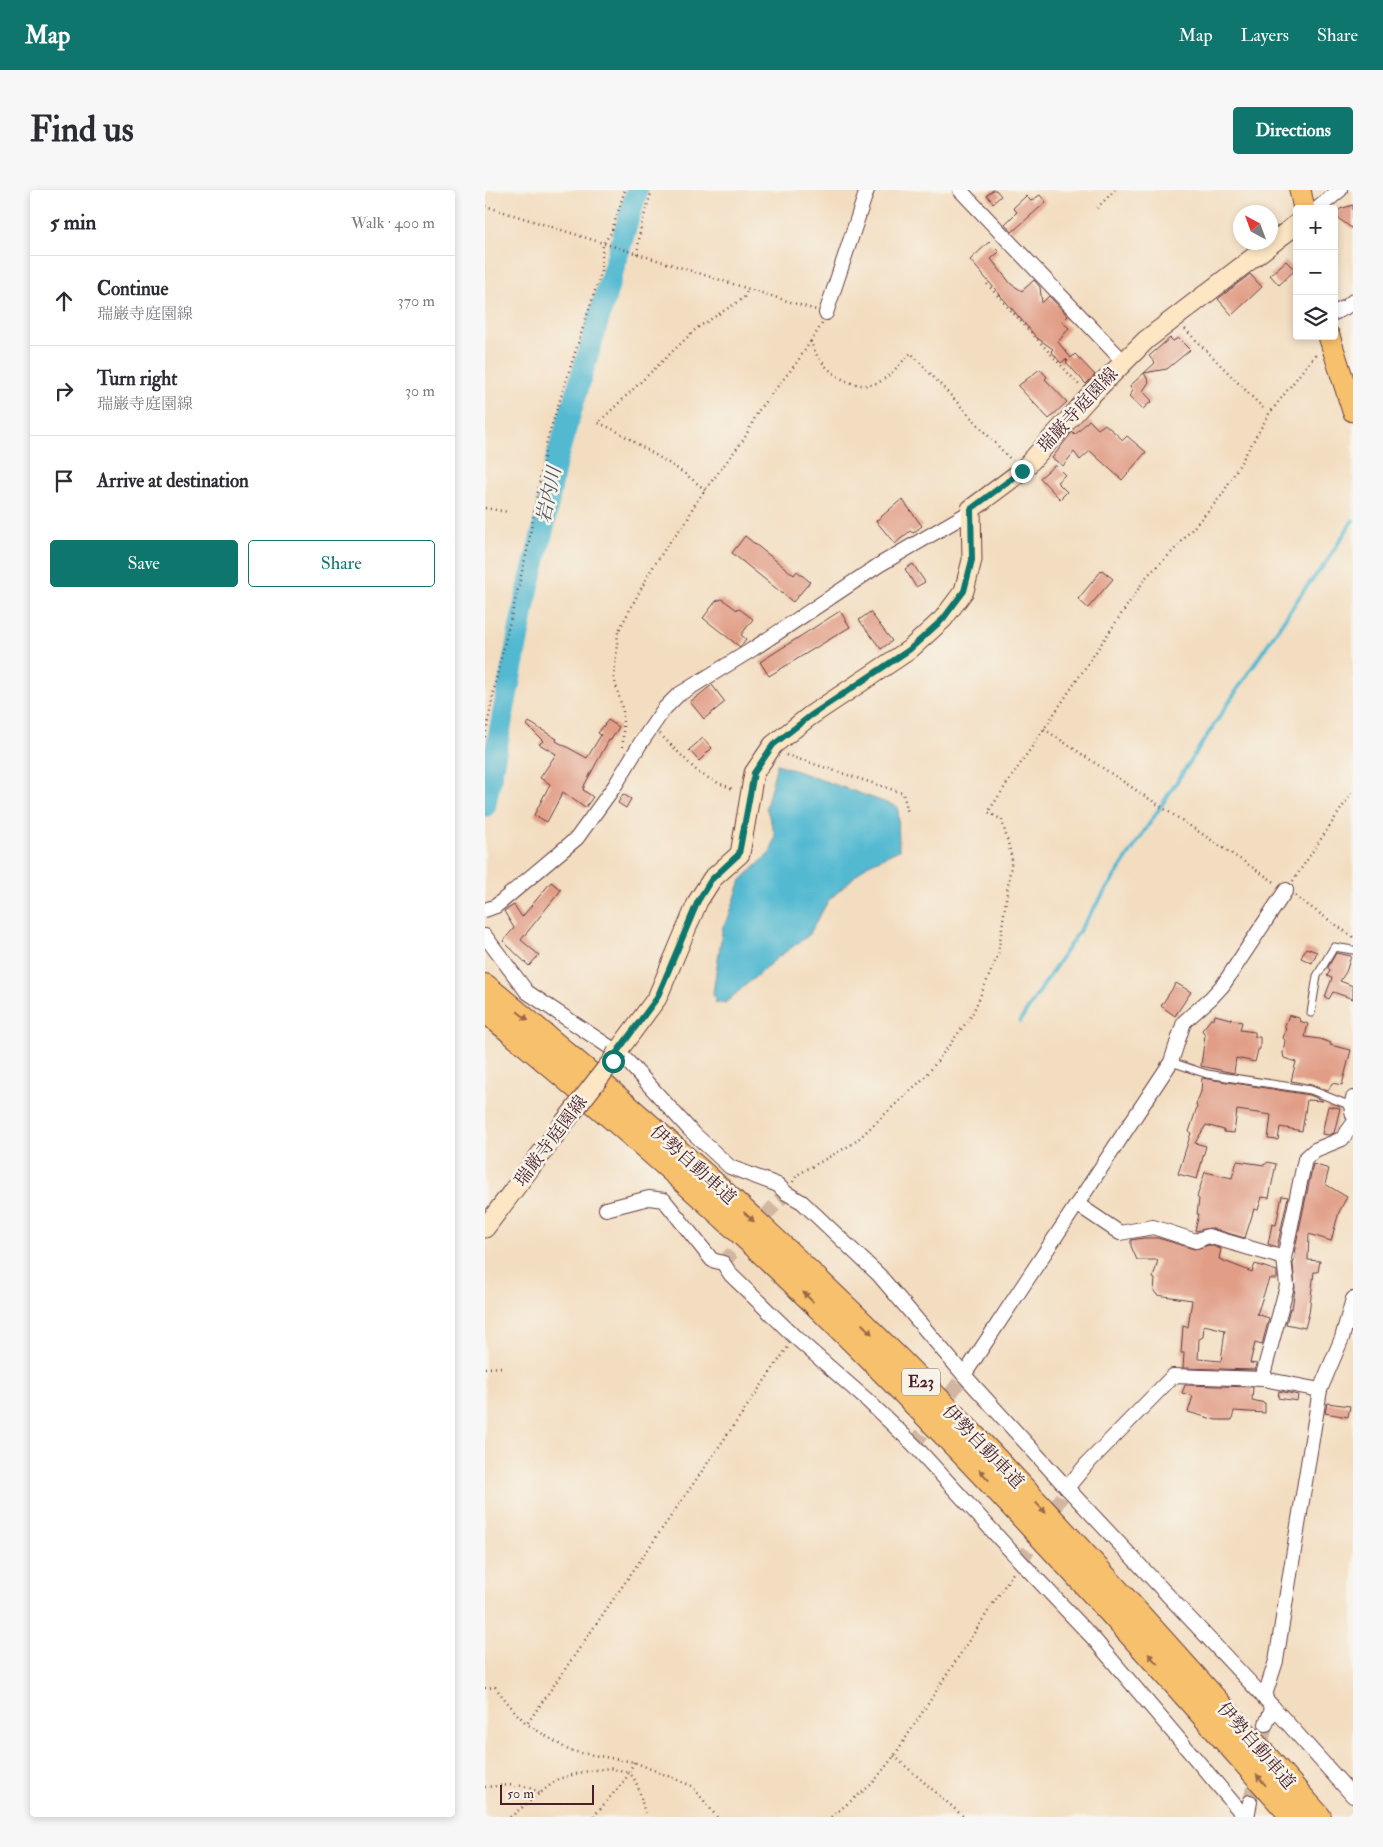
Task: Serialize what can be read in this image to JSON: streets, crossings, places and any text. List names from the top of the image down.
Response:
{
  "streets": {
    "highway": ["伊勢自動車道", "E23"],
    "main road": ["瑞巌寺庭園線", "瑞厳寺庭園線"]
  },
  "water": ["岩内川"],
  "scale_bar": "50 m",
  "north": "top left",
  "page": {
    "header": "Map",
    "nav": ["Map", "Layers", "Share"],
    "buttons": [
      "Directions",
      ["Save", "Share"]
    ],
    "title": "Find us",
    "heading": ["5 min", "Walk · 400 m"],
    "map_buttons": ["+", "−"],
    "list": [
      ["Continue", "瑞巌寺庭園線", "370 m"],
      ["Turn right", "瑞巌寺庭園線", "30 m"],
      "Arrive at destination"
    ],
    "scale": "50 m"
  }
}
